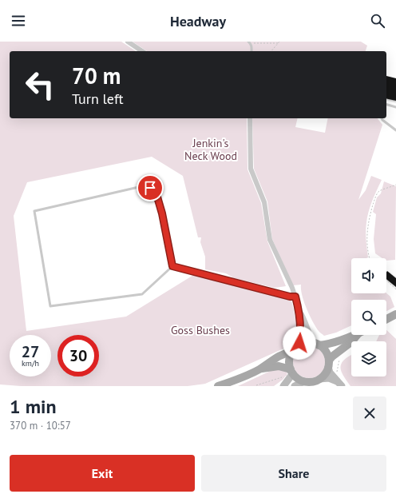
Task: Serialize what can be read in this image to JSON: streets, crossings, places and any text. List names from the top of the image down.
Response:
{
  "parks": ["Jenkin's Neck Wood", "Goss Bushes"],
  "page": {
    "header": "Headway",
    "turn": ["70 m", "Turn left"],
    "speed": "27 km/h",
    "limit": "30",
    "heading": ["1 min", "370 m · 10:57"],
    "buttons": ["Exit", "Share"]
  }
}
